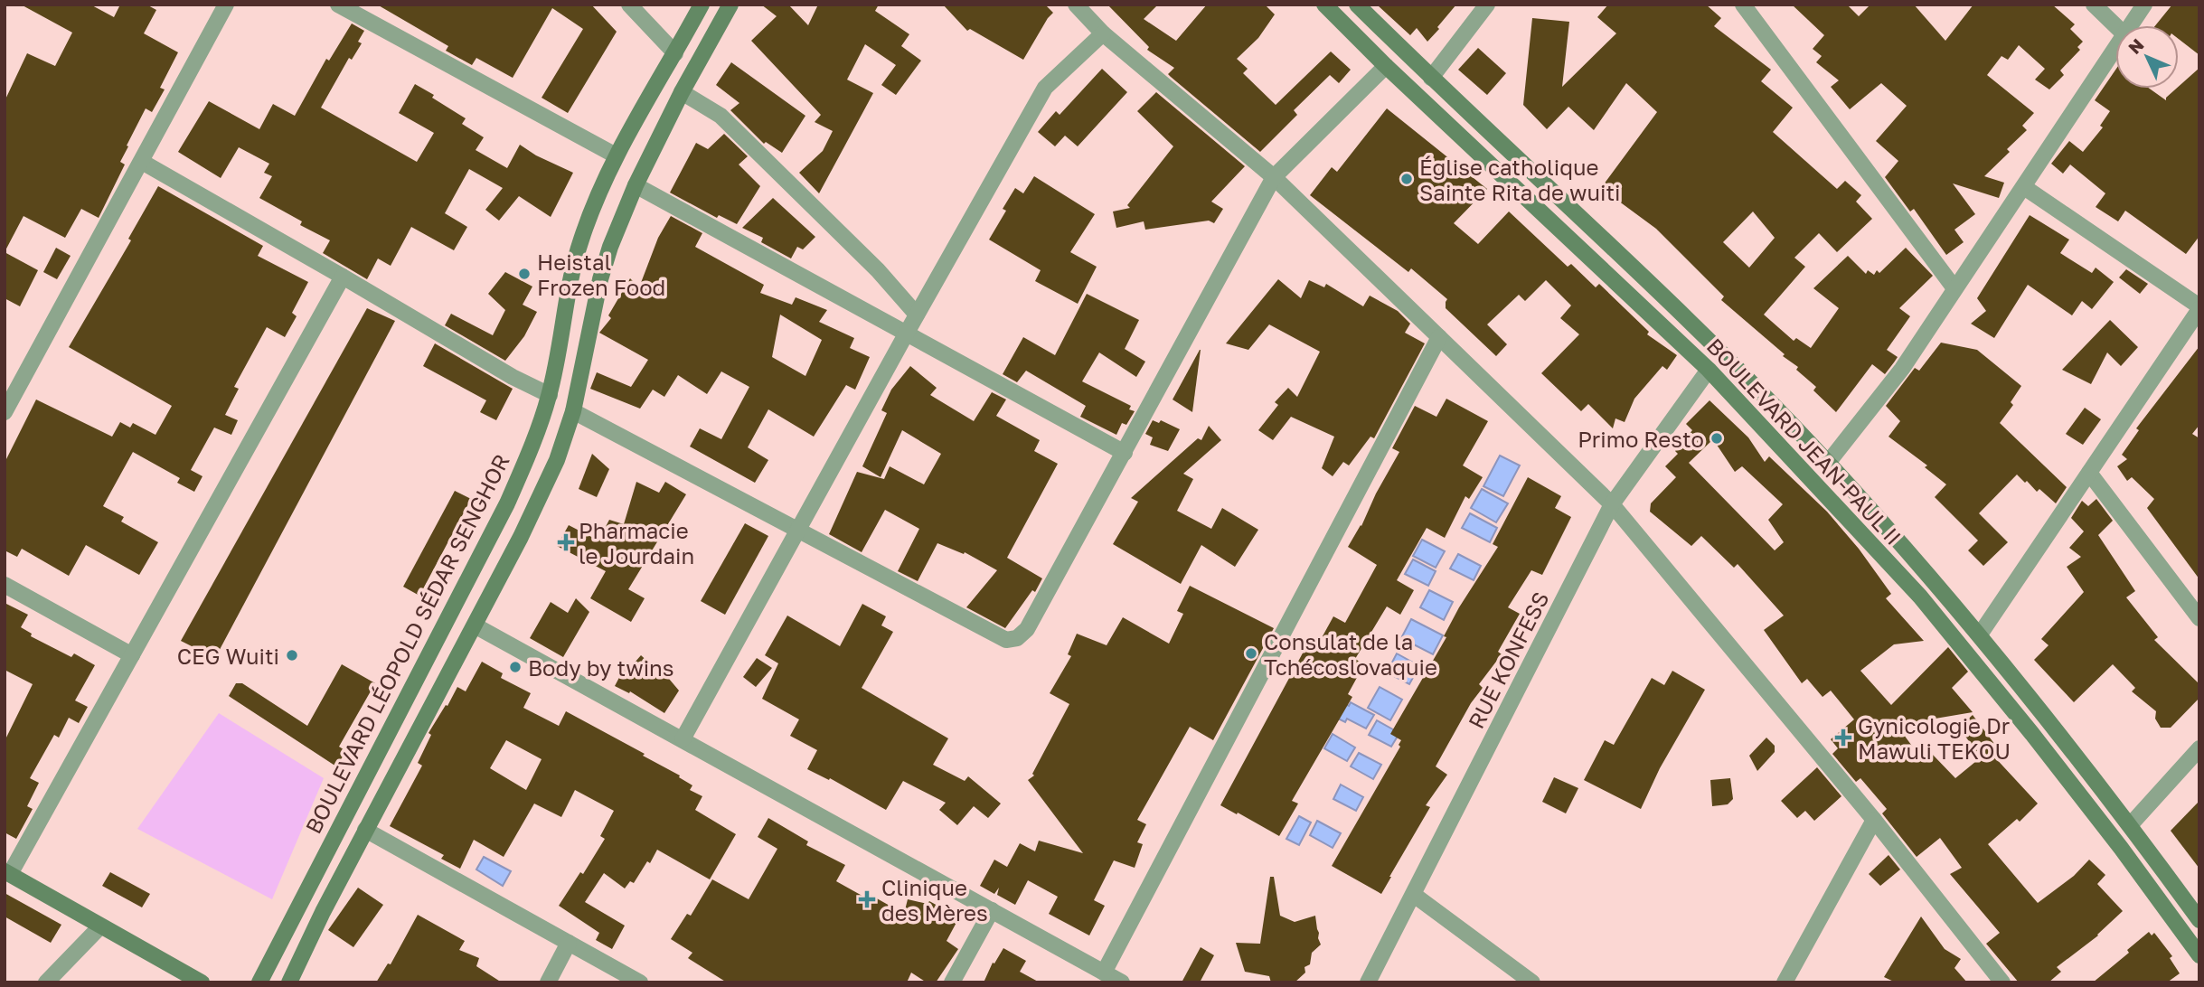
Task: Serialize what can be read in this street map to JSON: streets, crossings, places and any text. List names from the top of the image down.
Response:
{
  "streets": {
    "main road": ["BOULEVARD JEAN-PAUL II", "BOULEVARD LÉOPOLD SÉDAR SENGHOR"],
    "street": ["RUE KONFESS"]
  },
  "crossings": [
    ["BOULEVARD JEAN-PAUL II", "RUE KONFESS"]
  ],
  "places": {
    "other": [
      "Église catholique Sainte Rita de wuiti",
      "Heistal Frozen Food",
      "Primo Resto",
      "Consulat de la Tchécoslovaquie",
      "CEG Wuiti",
      "Body by twins"
    ],
    "health": ["Pharmacie le Jourdain", "Gynicologie Dr Mawuli TEKOU", "Clinique des Mères"]
  },
  "north": "top left"
}
